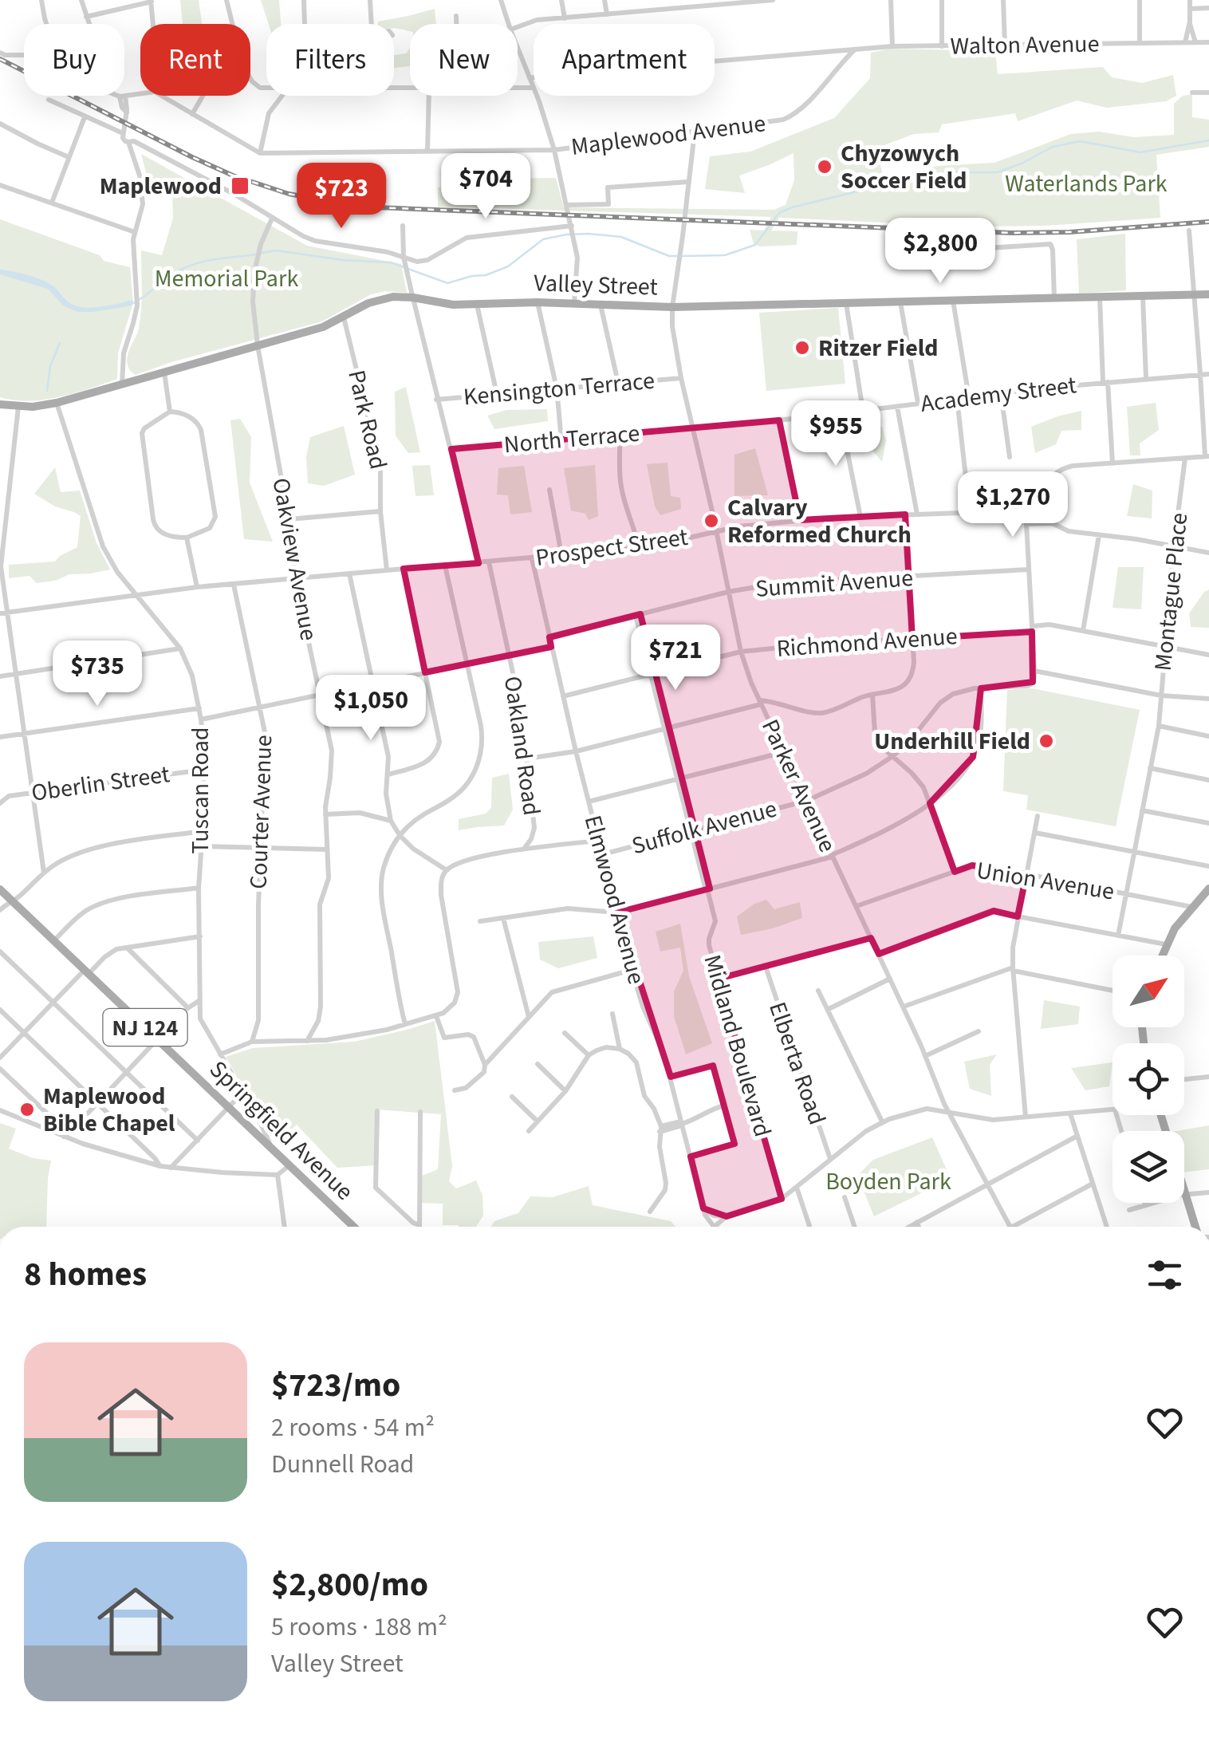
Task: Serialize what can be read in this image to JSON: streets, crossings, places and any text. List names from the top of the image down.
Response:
{
  "streets": {
    "main road": ["Valley Street", "NJ 124", "Springfield Avenue"],
    "street": [
      "Walton Avenue",
      "Maplewood Avenue",
      "Kensington Terrace",
      "Academy Street",
      "Park Road",
      "North Terrace",
      "Prospect Street",
      "Oakview Avenue",
      "Summit Avenue",
      "Montague Place",
      "Richmond Avenue",
      "Oakland Road",
      "Oberlin Street",
      "Parker Avenue",
      "Tuscan Road",
      "Courter Avenue",
      "Suffolk Avenue",
      "Union Avenue",
      "Elmwood Avenue",
      "Midland Boulevard",
      "Elberta Road"
    ]
  },
  "crossings": [
    ["Walton Avenue", "Maplewood Avenue"],
    ["Maplewood Avenue", "Parker Avenue"],
    ["Valley Street", "Park Road"],
    ["Valley Street", "Oakview Avenue"],
    ["Valley Street", "Parker Avenue"],
    ["Valley Street", "Tuscan Road"],
    ["Kensington Terrace", "Parker Avenue"],
    ["Academy Street", "North Terrace"],
    ["Academy Street", "Parker Avenue"],
    ["Park Road", "Prospect Street"],
    ["North Terrace", "Parker Avenue"],
    ["Prospect Street", "Oakview Avenue"],
    ["Prospect Street", "Oakland Road"],
    ["Prospect Street", "Parker Avenue"],
    ["Prospect Street", "Tuscan Road"],
    ["Prospect Street", "Courter Avenue"],
    ["Prospect Street", "Elmwood Avenue"],
    ["Summit Avenue", "Parker Avenue"],
    ["Summit Avenue", "Elmwood Avenue"],
    ["Summit Avenue", "Midland Boulevard"],
    ["Montague Place", "Richmond Avenue"],
    ["Montague Place", "Union Avenue"],
    ["Richmond Avenue", "Parker Avenue"],
    ["Richmond Avenue", "Elmwood Avenue"],
    ["Richmond Avenue", "Midland Boulevard"],
    ["Oberlin Street", "Tuscan Road"],
    ["Parker Avenue", "Suffolk Avenue"],
    ["Parker Avenue", "Union Avenue"],
    ["Tuscan Road", "Springfield Avenue"],
    ["Suffolk Avenue", "Elmwood Avenue"],
    ["Suffolk Avenue", "Midland Boulevard"]
  ],
  "parks": ["Waterlands Park", "Memorial Park", "Boyden Park"],
  "places": {
    "other": [
      "Chyzowych Soccer Field",
      "Ritzer Field",
      "Calvary Reformed Church",
      "Underhill Field",
      "Maplewood Bible Chapel"
    ],
    "transit": ["Maplewood"]
  },
  "north": "top right",
  "page": {
    "chip": [
      "Buy",
      "Rent",
      "Filters",
      "New",
      "Apartment"
    ],
    "price": [
      "$704",
      "$723",
      "$2,800",
      "$955",
      "$1,270",
      "$721",
      "$735",
      "$1,050"
    ],
    "heading": "8 homes",
    "list": [
      {
        "name": "$723/mo",
        "note": "2 rooms · 54 m² · Dunnell Road"
      },
      {
        "name": "$2,800/mo",
        "note": "5 rooms · 188 m² · Valley Street"
      }
    ]
  }
}
